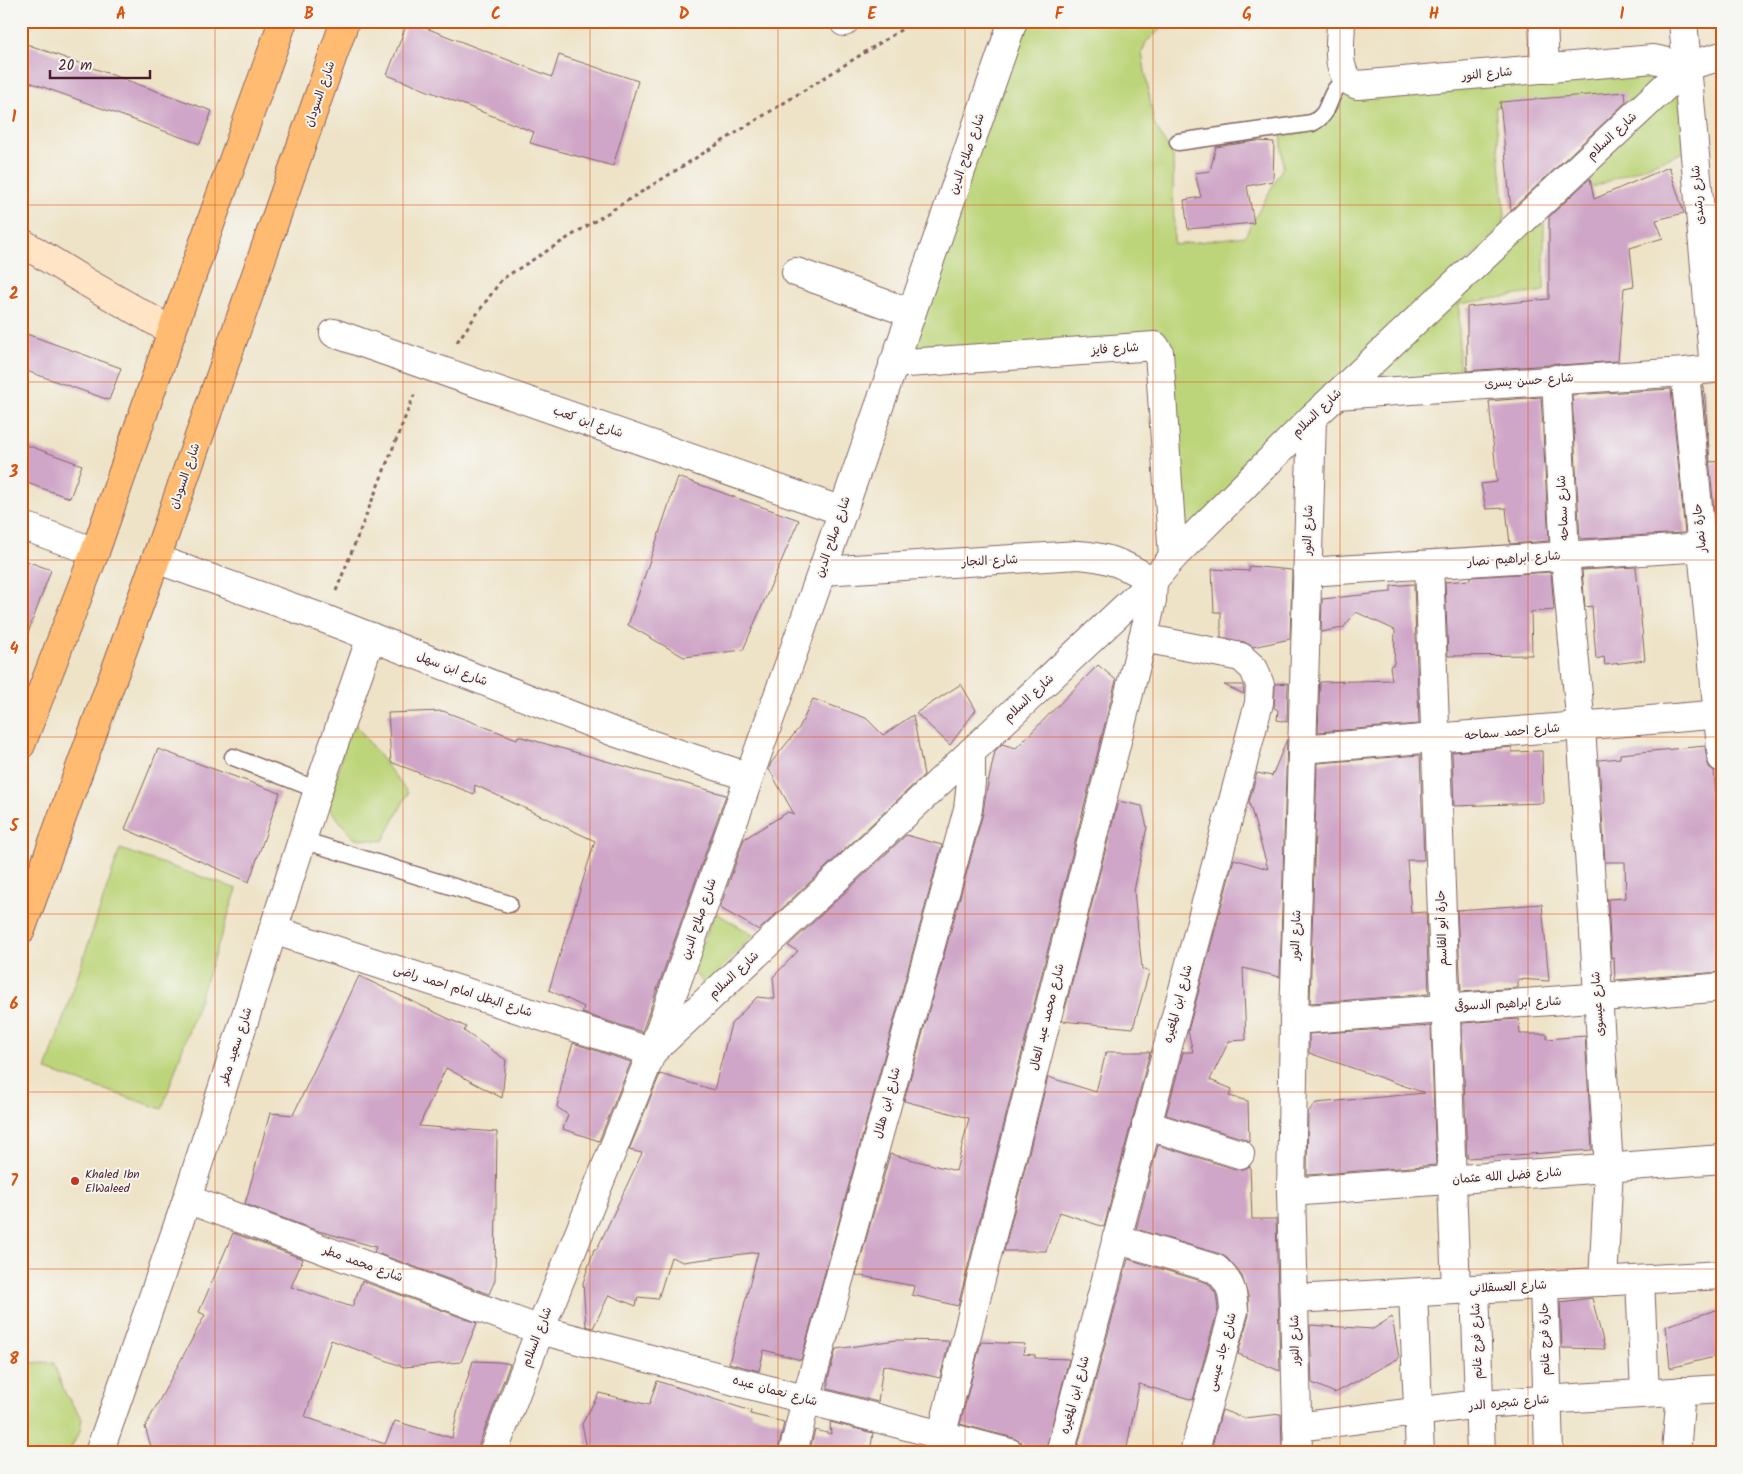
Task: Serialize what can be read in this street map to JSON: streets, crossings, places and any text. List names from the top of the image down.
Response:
{
  "streets": {
    "main road": ["شارع السودان"],
    "street": [
      "شارع النور",
      "شارع السلام",
      "شارع صلاح الدين",
      "شارع رشدى",
      "شارع فايز",
      "شارع حسن يسرى",
      "شارع ابن كعب",
      "شارع سماحه",
      "حارة نصار",
      "شارع ابراهيم نصار",
      "شارع النجار",
      "شارع ابن سهل",
      "شارع احمد سماحه",
      "حارة أبو القاسم",
      "شارع البطل امام احمد راضى",
      "شارع ابن المغيره",
      "شارع ابراهيم الدسوقى",
      "شارع عيسوى",
      "شارع محمد عبد العال",
      "شارع سعيد مطر",
      "شارع ابن هلال",
      "شارع فضل الله عثمان",
      "شارع محمد مطر",
      "شارع العسقلانى",
      "حارة فرج غانم",
      "شارع فرج غانم",
      "شارع جاد عيسى",
      "شارع نعمان عبده",
      "شارع شجره الدر"
    ]
  },
  "crossings": [
    ["شارع النور", "شارع السلام"],
    ["شارع النور", "شارع رشدى"],
    ["شارع النور", "شارع ابراهيم نصار"],
    ["شارع النور", "شارع احمد سماحه"],
    ["شارع النور", "شارع ابراهيم الدسوقى"],
    ["شارع النور", "شارع فضل الله عثمان"],
    ["شارع النور", "شارع العسقلانى"],
    ["شارع النور", "شارع شجره الدر"],
    ["شارع السودان", "شارع ابن سهل"],
    ["شارع السلام", "شارع صلاح الدين"],
    ["شارع السلام", "شارع رشدى"],
    ["شارع السلام", "شارع فايز"],
    ["شارع السلام", "شارع حسن يسرى"],
    ["شارع السلام", "شارع النجار"],
    ["شارع السلام", "شارع البطل امام احمد راضى"],
    ["شارع السلام", "شارع محمد عبد العال"],
    ["شارع السلام", "شارع ابن هلال"],
    ["شارع السلام", "شارع محمد مطر"],
    ["شارع السلام", "شارع نعمان عبده"],
    ["شارع صلاح الدين", "شارع فايز"],
    ["شارع صلاح الدين", "شارع ابن كعب"],
    ["شارع صلاح الدين", "شارع النجار"],
    ["شارع صلاح الدين", "شارع ابن سهل"],
    ["شارع صلاح الدين", "شارع البطل امام احمد راضى"],
    ["شارع رشدى", "شارع حسن يسرى"],
    ["شارع حسن يسرى", "شارع سماحه"],
    ["شارع حسن يسرى", "حارة نصار"],
    ["شارع سماحه", "شارع ابراهيم نصار"],
    ["شارع سماحه", "شارع احمد سماحه"],
    ["شارع سماحه", "شارع عيسوى"],
    ["حارة نصار", "شارع ابراهيم نصار"],
    ["حارة نصار", "شارع احمد سماحه"],
    ["شارع ابراهيم نصار", "حارة أبو القاسم"],
    ["شارع النجار", "شارع محمد عبد العال"],
    ["شارع ابن سهل", "شارع سعيد مطر"],
    ["شارع احمد سماحه", "حارة أبو القاسم"],
    ["شارع احمد سماحه", "شارع عيسوى"],
    ["حارة أبو القاسم", "شارع ابراهيم الدسوقى"],
    ["حارة أبو القاسم", "شارع فضل الله عثمان"],
    ["حارة أبو القاسم", "شارع العسقلانى"],
    ["حارة أبو القاسم", "شارع فرج غانم"],
    ["شارع البطل امام احمد راضى", "شارع سعيد مطر"],
    ["شارع ابن المغيره", "شارع محمد عبد العال"],
    ["شارع ابن المغيره", "شارع جاد عيسى"],
    ["شارع ابراهيم الدسوقى", "شارع عيسوى"],
    ["شارع عيسوى", "شارع فضل الله عثمان"],
    ["شارع عيسوى", "شارع العسقلانى"],
    ["شارع محمد عبد العال", "شارع نعمان عبده"],
    ["شارع سعيد مطر", "شارع محمد مطر"],
    ["شارع ابن هلال", "شارع نعمان عبده"],
    ["شارع محمد مطر", "شارع نعمان عبده"],
    ["شارع العسقلانى", "حارة فرج غانم"],
    ["شارع العسقلانى", "شارع فرج غانم"],
    ["حارة فرج غانم", "شارع شجره الدر"],
    ["شارع فرج غانم", "شارع شجره الدر"]
  ],
  "places": ["Khaled Ibn ElWaleed"],
  "scale_bar": "20 m",
  "grid": {
    "columns": [
      "A",
      "B",
      "C",
      "D",
      "E",
      "F",
      "G",
      "H",
      "I"
    ],
    "rows": [
      "1",
      "2",
      "3",
      "4",
      "5",
      "6",
      "7",
      "8"
    ]
  }
}
